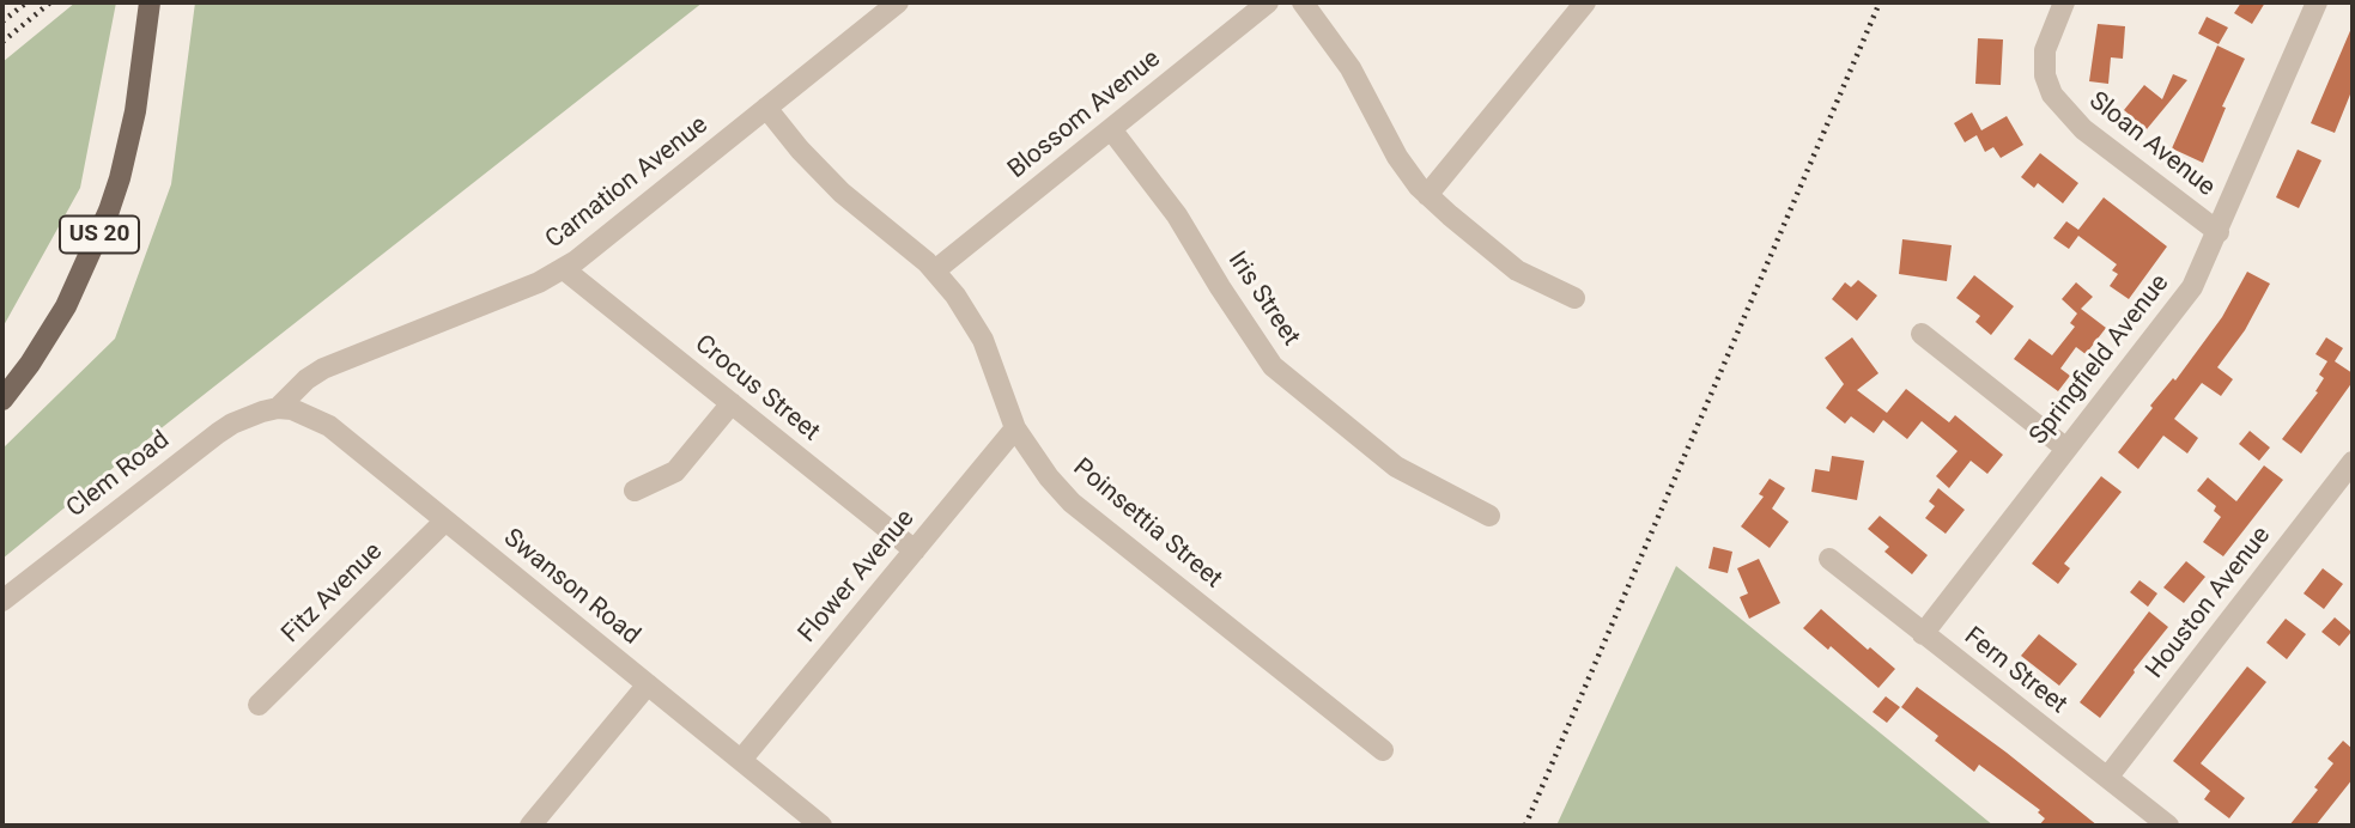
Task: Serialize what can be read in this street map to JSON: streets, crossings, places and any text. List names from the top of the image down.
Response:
{
  "streets": {
    "main road": ["US 20"],
    "street": [
      "Blossom Avenue",
      "Sloan Avenue",
      "Carnation Avenue",
      "Iris Street",
      "Springfield Avenue",
      "Crocus Street",
      "Clem Road",
      "Poinsettia Street",
      "Flower Avenue",
      "Swanson Road",
      "Fitz Avenue",
      "Houston Avenue",
      "Fern Street"
    ]
  },
  "crossings": [
    ["Blossom Avenue", "Iris Street"],
    ["Blossom Avenue", "Poinsettia Street"],
    ["Sloan Avenue", "Springfield Avenue"],
    ["Carnation Avenue", "Crocus Street"],
    ["Carnation Avenue", "Clem Road"],
    ["Carnation Avenue", "Poinsettia Street"],
    ["Carnation Avenue", "Swanson Road"],
    ["Springfield Avenue", "Fern Street"],
    ["Crocus Street", "Flower Avenue"],
    ["Clem Road", "Swanson Road"],
    ["Poinsettia Street", "Flower Avenue"],
    ["Flower Avenue", "Swanson Road"],
    ["Swanson Road", "Fitz Avenue"],
    ["Houston Avenue", "Fern Street"]
  ]
}
